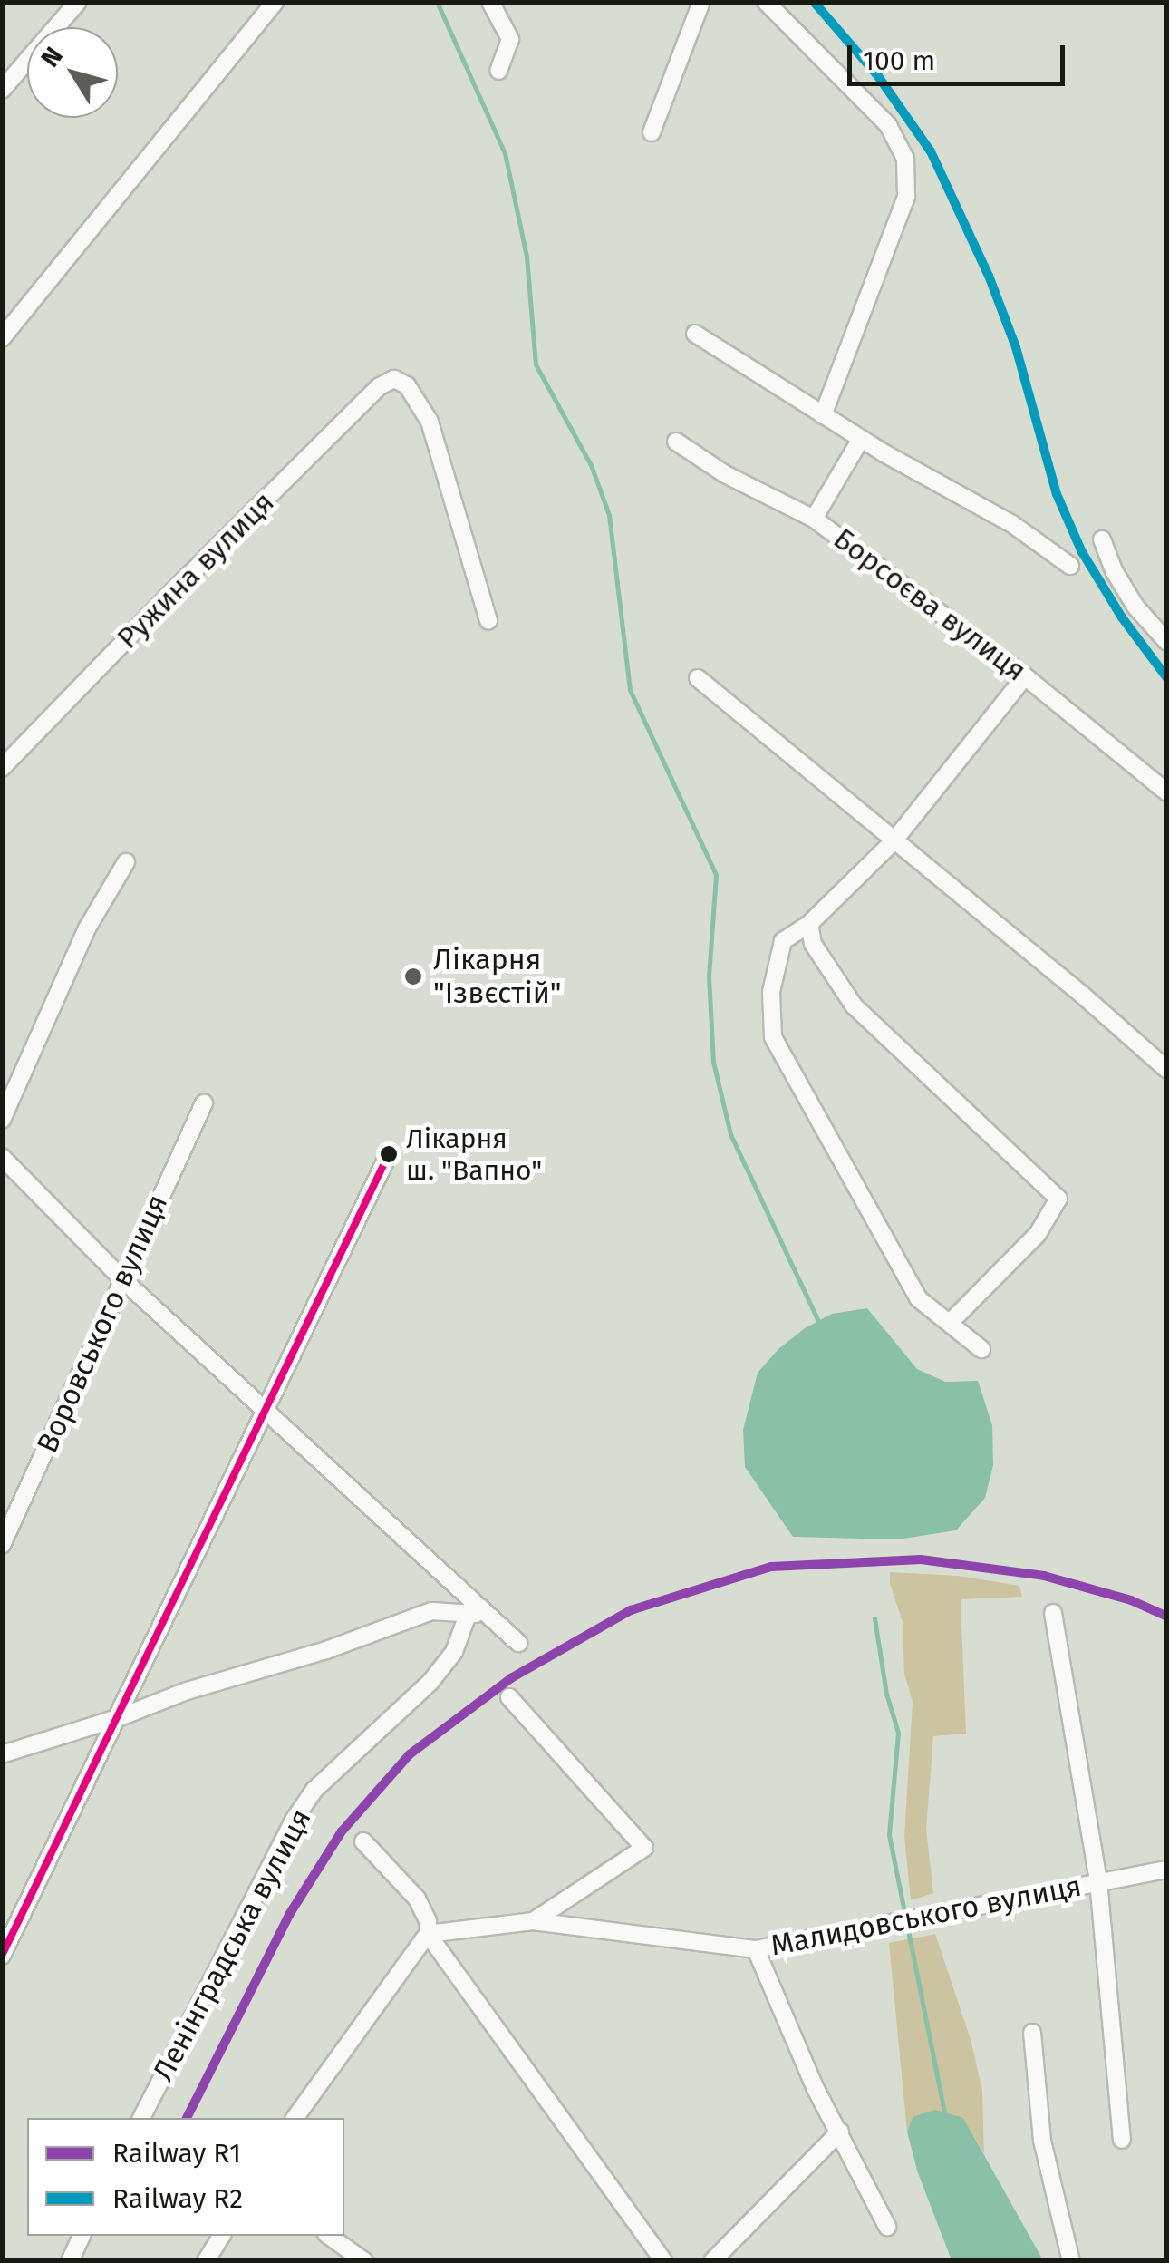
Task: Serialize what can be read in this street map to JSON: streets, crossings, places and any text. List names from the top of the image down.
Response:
{
  "streets": {
    "street": [
      "Ружина вулиця",
      "Борсоєва вулиця",
      "Воровського вулиця",
      "Малидовського вулиця",
      "Ленінградська вулиця"
    ]
  },
  "places": ["Лікарня \"Ізвєстій\"", "Лікарня ш. \"Вапно\""],
  "lines": ["rail line R2", "rail line R1"],
  "legend": ["Railway R1", "Railway R2"],
  "scale_bar": "100 m",
  "north": "top left"
}
